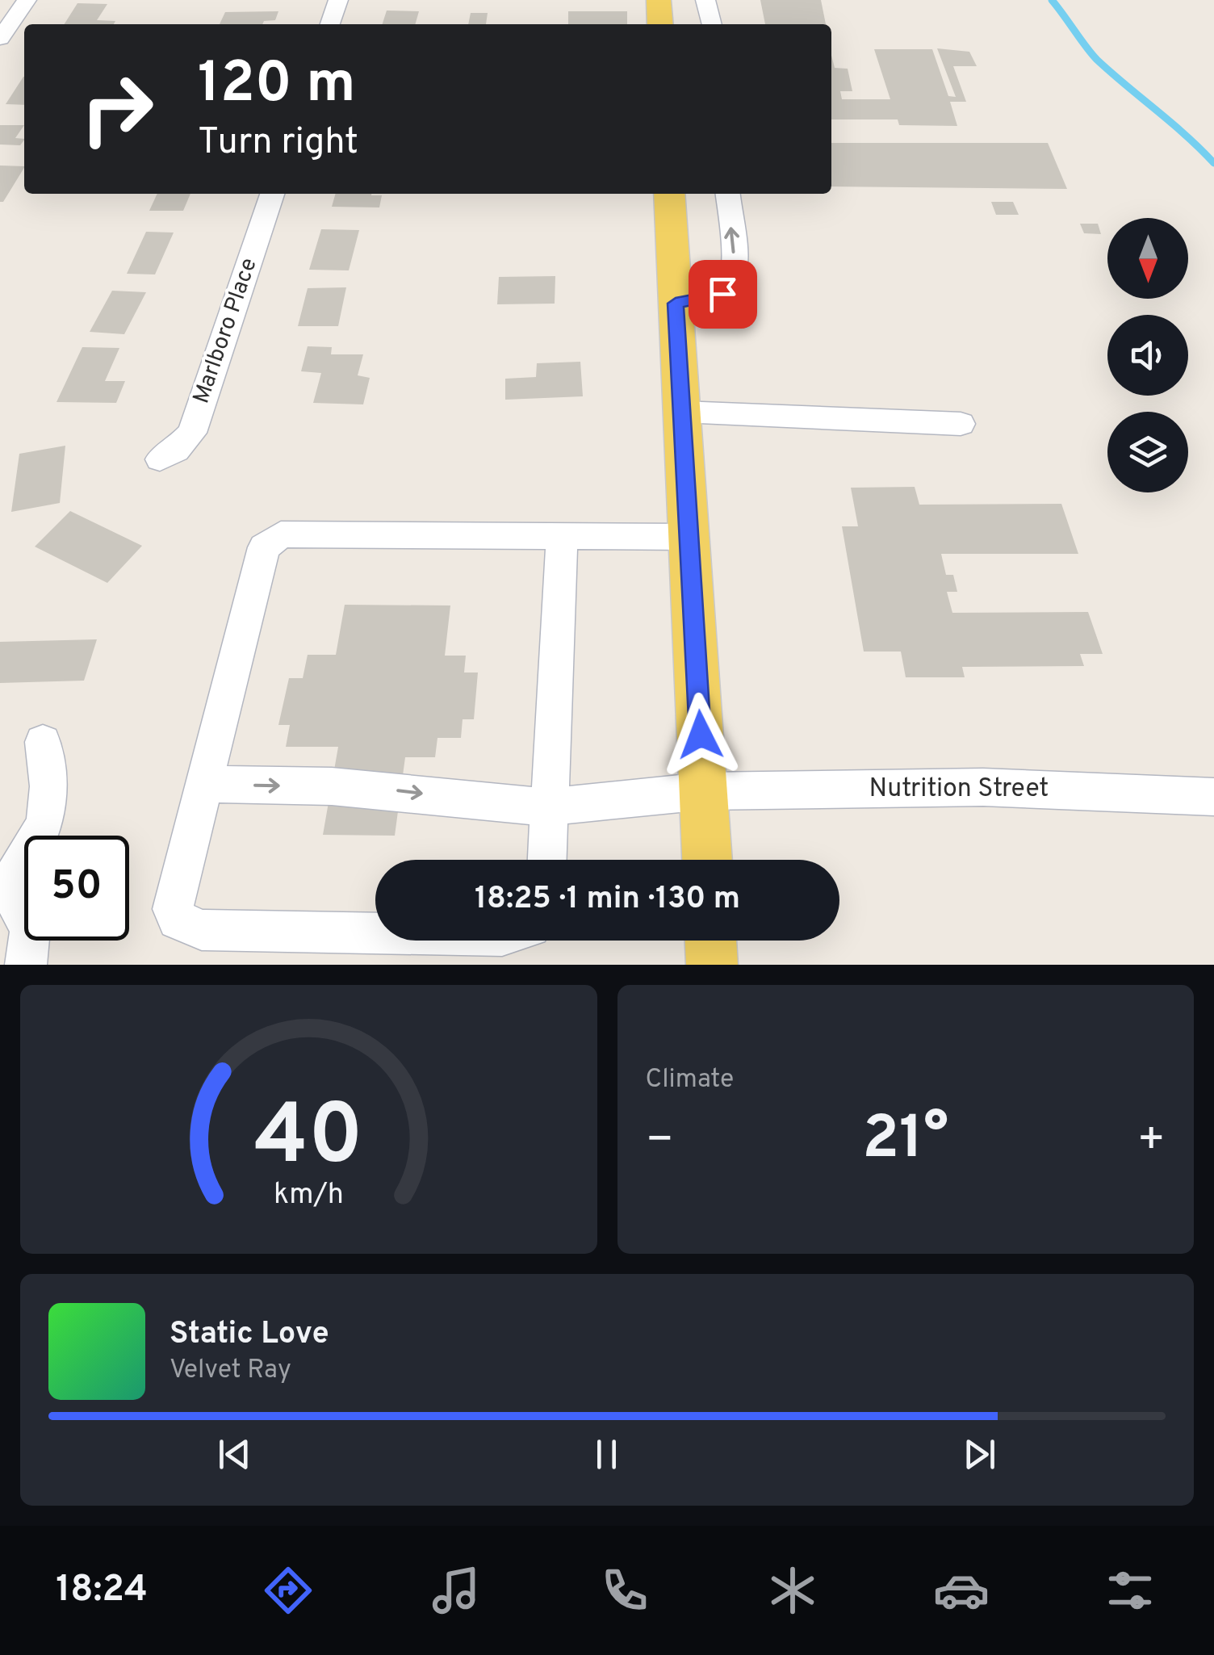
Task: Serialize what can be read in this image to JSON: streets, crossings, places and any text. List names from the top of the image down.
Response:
{
  "streets": {
    "street": ["Marlboro Place", "Nutrition Street"]
  },
  "north": "bottom",
  "page": {
    "turn": ["120 m", "Turn right"],
    "limit": "50",
    "trip": "18:25 · 1 min · 130 m",
    "tile": "Climate",
    "heat": ["−", "21°", "+"],
    "song": ["Static Love", "Velvet Ray"],
    "tabs": "18:24",
    "gauge": ["40", "km/h"]
  }
}
